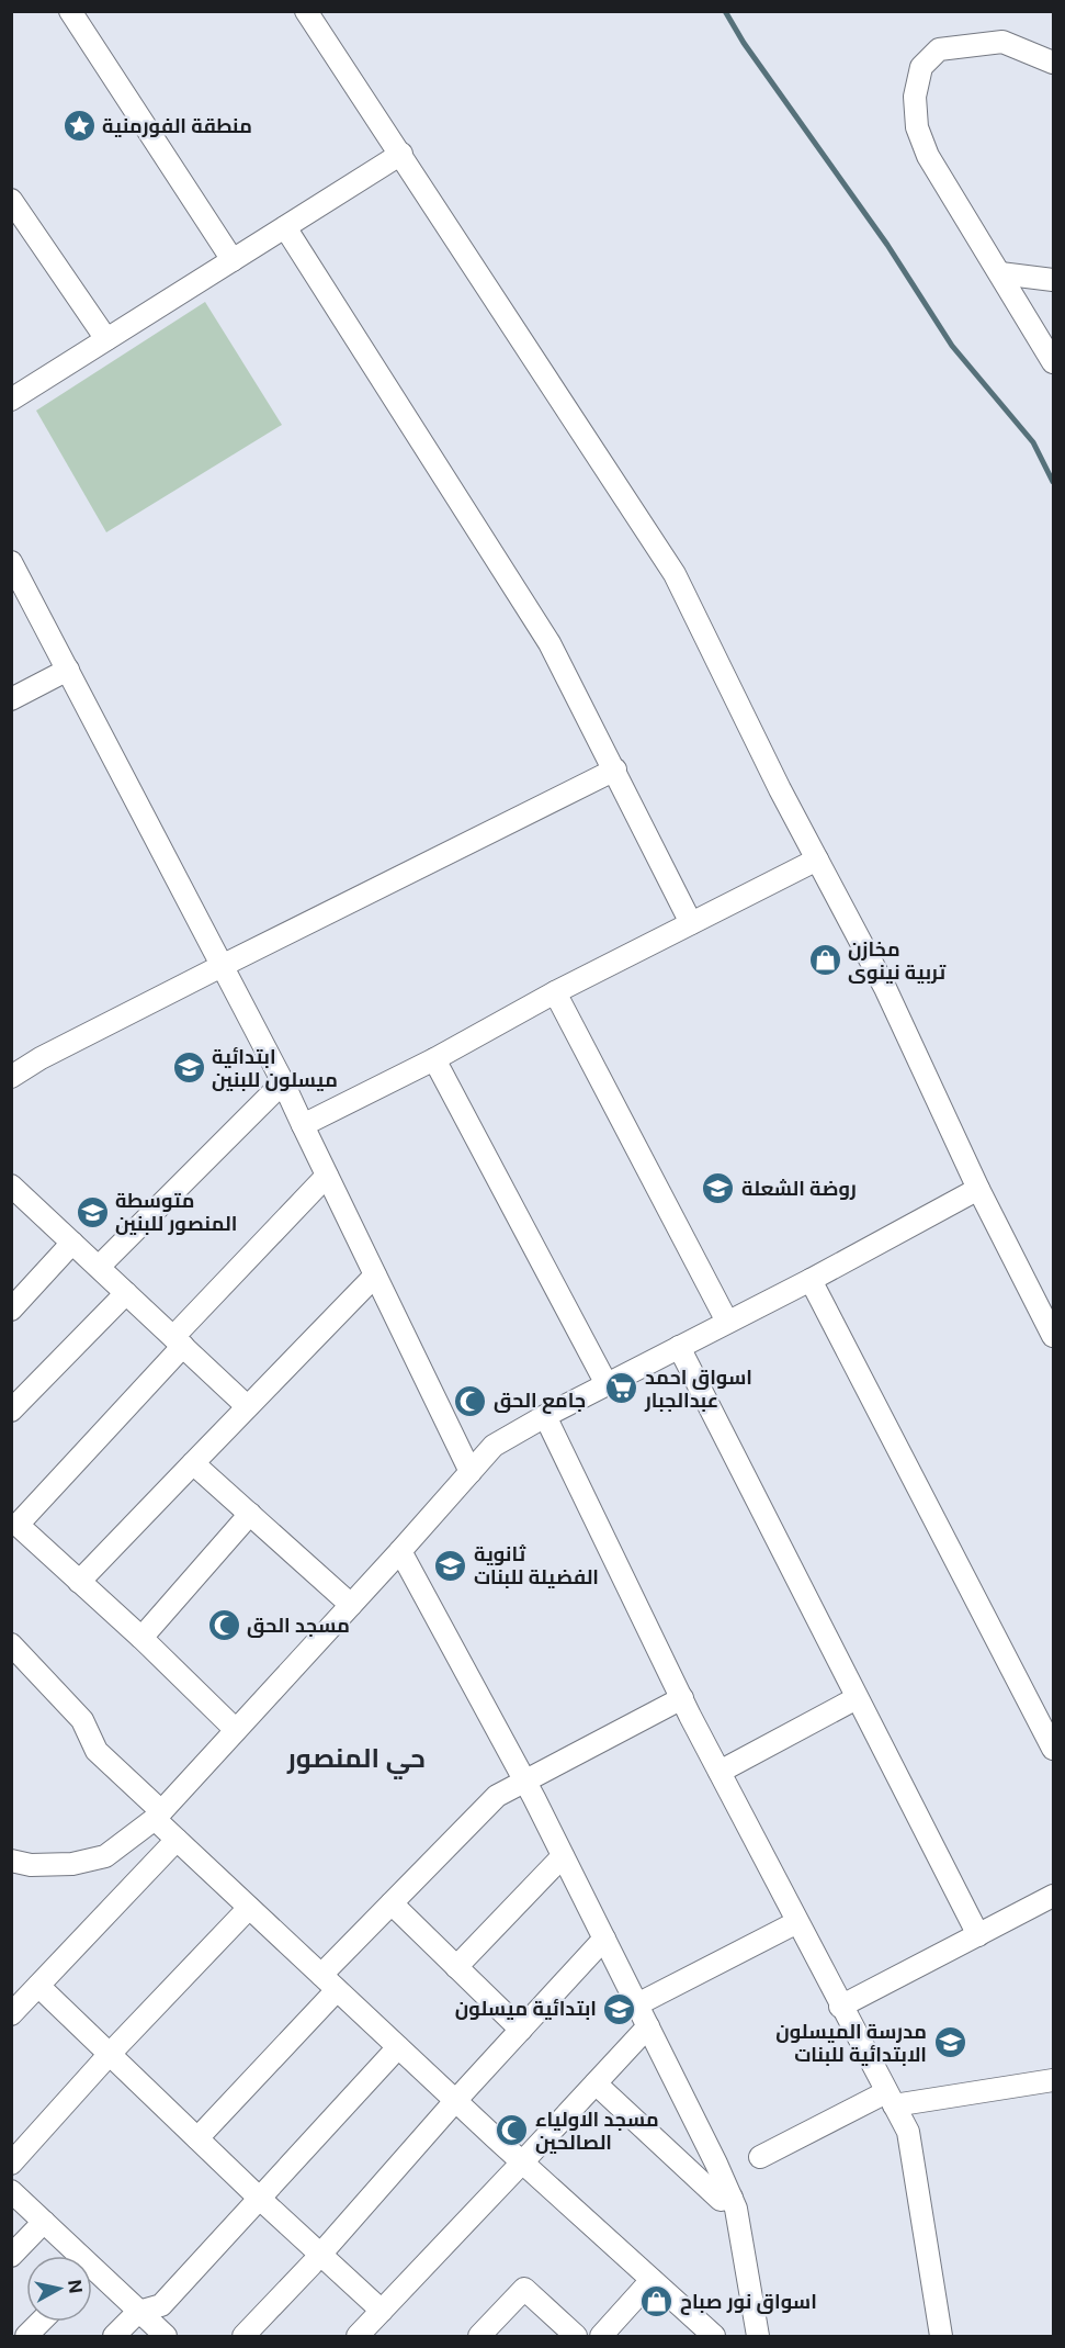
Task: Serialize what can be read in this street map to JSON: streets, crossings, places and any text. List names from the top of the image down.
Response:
{
  "districts": ["حي المنصور"],
  "places": {
    "place": ["منطقة الفورمنية"],
    "shop": ["مخازن تربية نينوى", "اسواق نور صباح"],
    "school or university": [
      "ابتدائية ميسلون للبنين",
      "روضة الشعلة",
      "متوسطة المنصور للبنين",
      "ثانوية الفضيلة للبنات",
      "ابتدائية ميسلون",
      "مدرسة الميسلون الابتدائية للبنات"
    ],
    "supermarket": ["اسواق احمد عبدالجبار"],
    "mosque": ["جامع الحق", "مسجد الحق", "مسجد الاولياء الصالحين"]
  },
  "north": "right"
}
